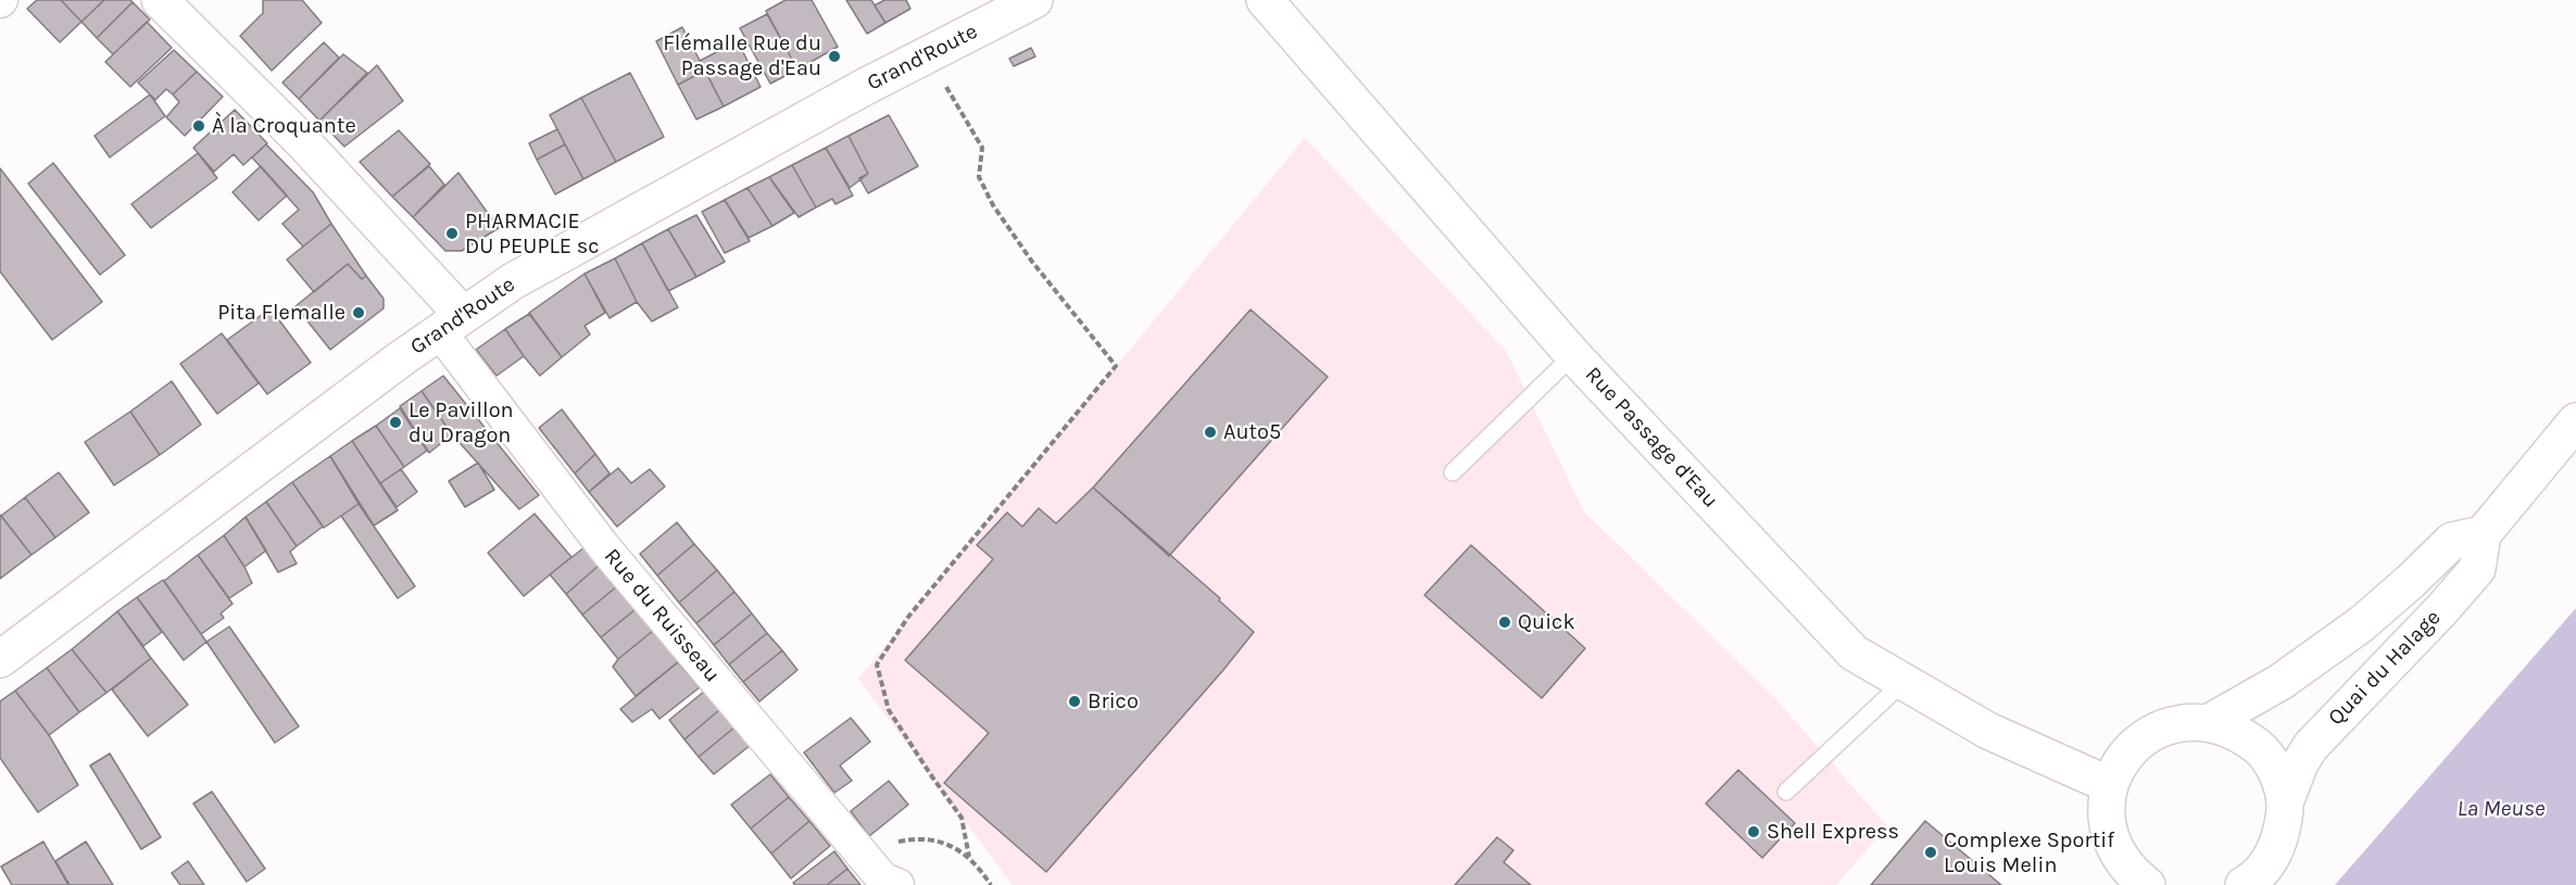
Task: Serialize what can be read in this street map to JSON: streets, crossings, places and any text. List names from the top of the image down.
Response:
{
  "streets": {
    "street": [
      "Grand'Route",
      "Rue Passage d'Eau",
      "Rue du Ruisseau",
      "Quai du Halage"
    ]
  },
  "crossings": [
    ["Grand'Route", "Rue du Ruisseau"],
    ["Rue Passage d'Eau", "Quai du Halage"]
  ],
  "water": ["La Meuse"],
  "places": [
    "Flémalle Rue du Passage d'Eau",
    "À la Croquante",
    "PHARMACIE DU PEUPLE sc",
    "Pita Flemalle",
    "Le Pavillon du Dragon",
    "Auto5",
    "Quick",
    "Brico",
    "Shell Express",
    "Complexe Sportif Louis Melin"
  ]
}
